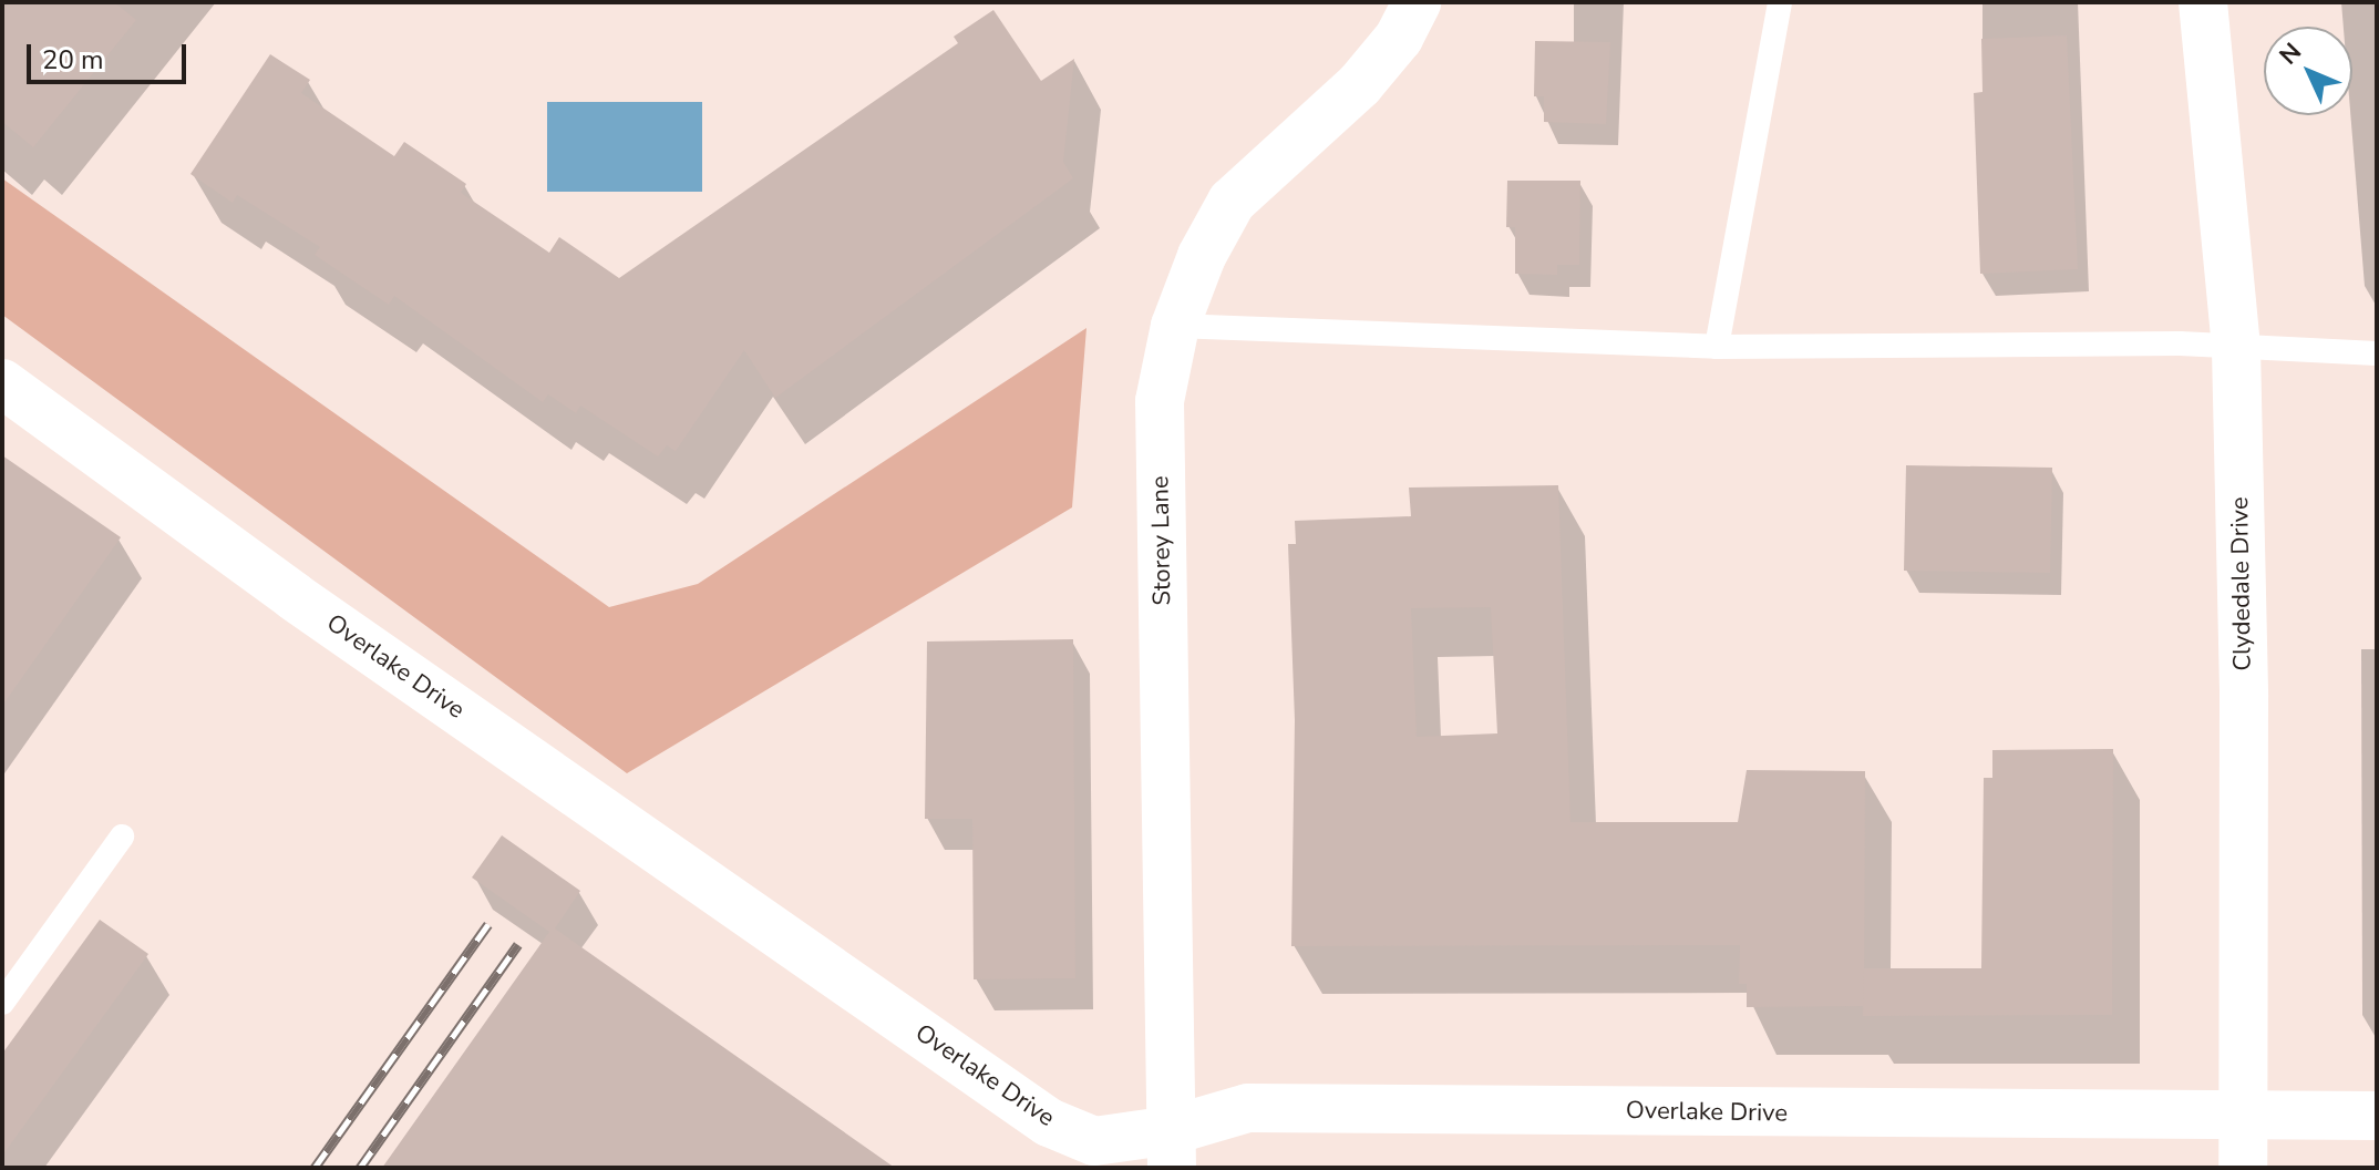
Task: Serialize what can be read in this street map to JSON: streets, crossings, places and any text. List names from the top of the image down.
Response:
{
  "streets": {
    "street": ["Storey Lane", "Clydedale Drive", "Overlake Drive"]
  },
  "crossings": [
    ["Storey Lane", "Overlake Drive"],
    ["Clydedale Drive", "Overlake Drive"]
  ],
  "scale_bar": "20 m",
  "north": "top left"
}
